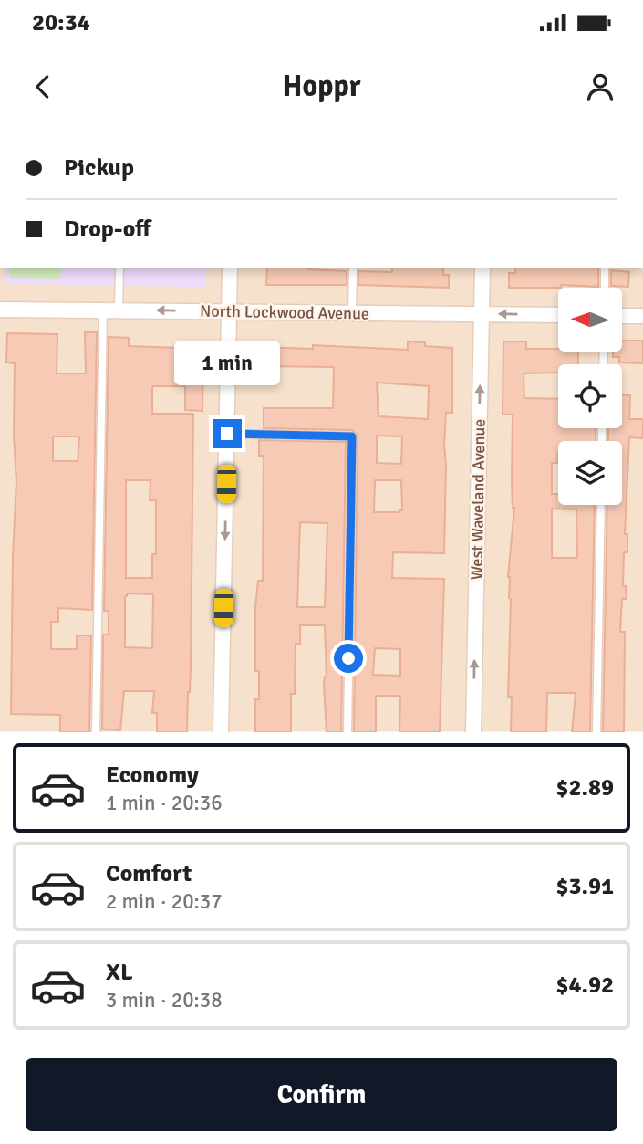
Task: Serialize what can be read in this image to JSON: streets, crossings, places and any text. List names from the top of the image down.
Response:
{
  "streets": {
    "street": ["North Lockwood Avenue", "West Waveland Avenue"]
  },
  "crossings": [
    ["North Lockwood Avenue", "West Waveland Avenue"]
  ],
  "one_way": ["West Waveland Avenue"],
  "north": "left",
  "page": {
    "status": "20:34",
    "header": "Hoppr",
    "banner": ["Pickup", "Drop-off"],
    "bubble": "1 min",
    "list": [
      {
        "name": "Economy",
        "note": "1 min · 20:36",
        "value": "$2.89"
      },
      {
        "name": "Comfort",
        "note": "2 min · 20:37",
        "value": "$3.91"
      },
      {
        "name": "XL",
        "note": "3 min · 20:38",
        "value": "$4.92"
      }
    ],
    "buttons": "Confirm"
  }
}
